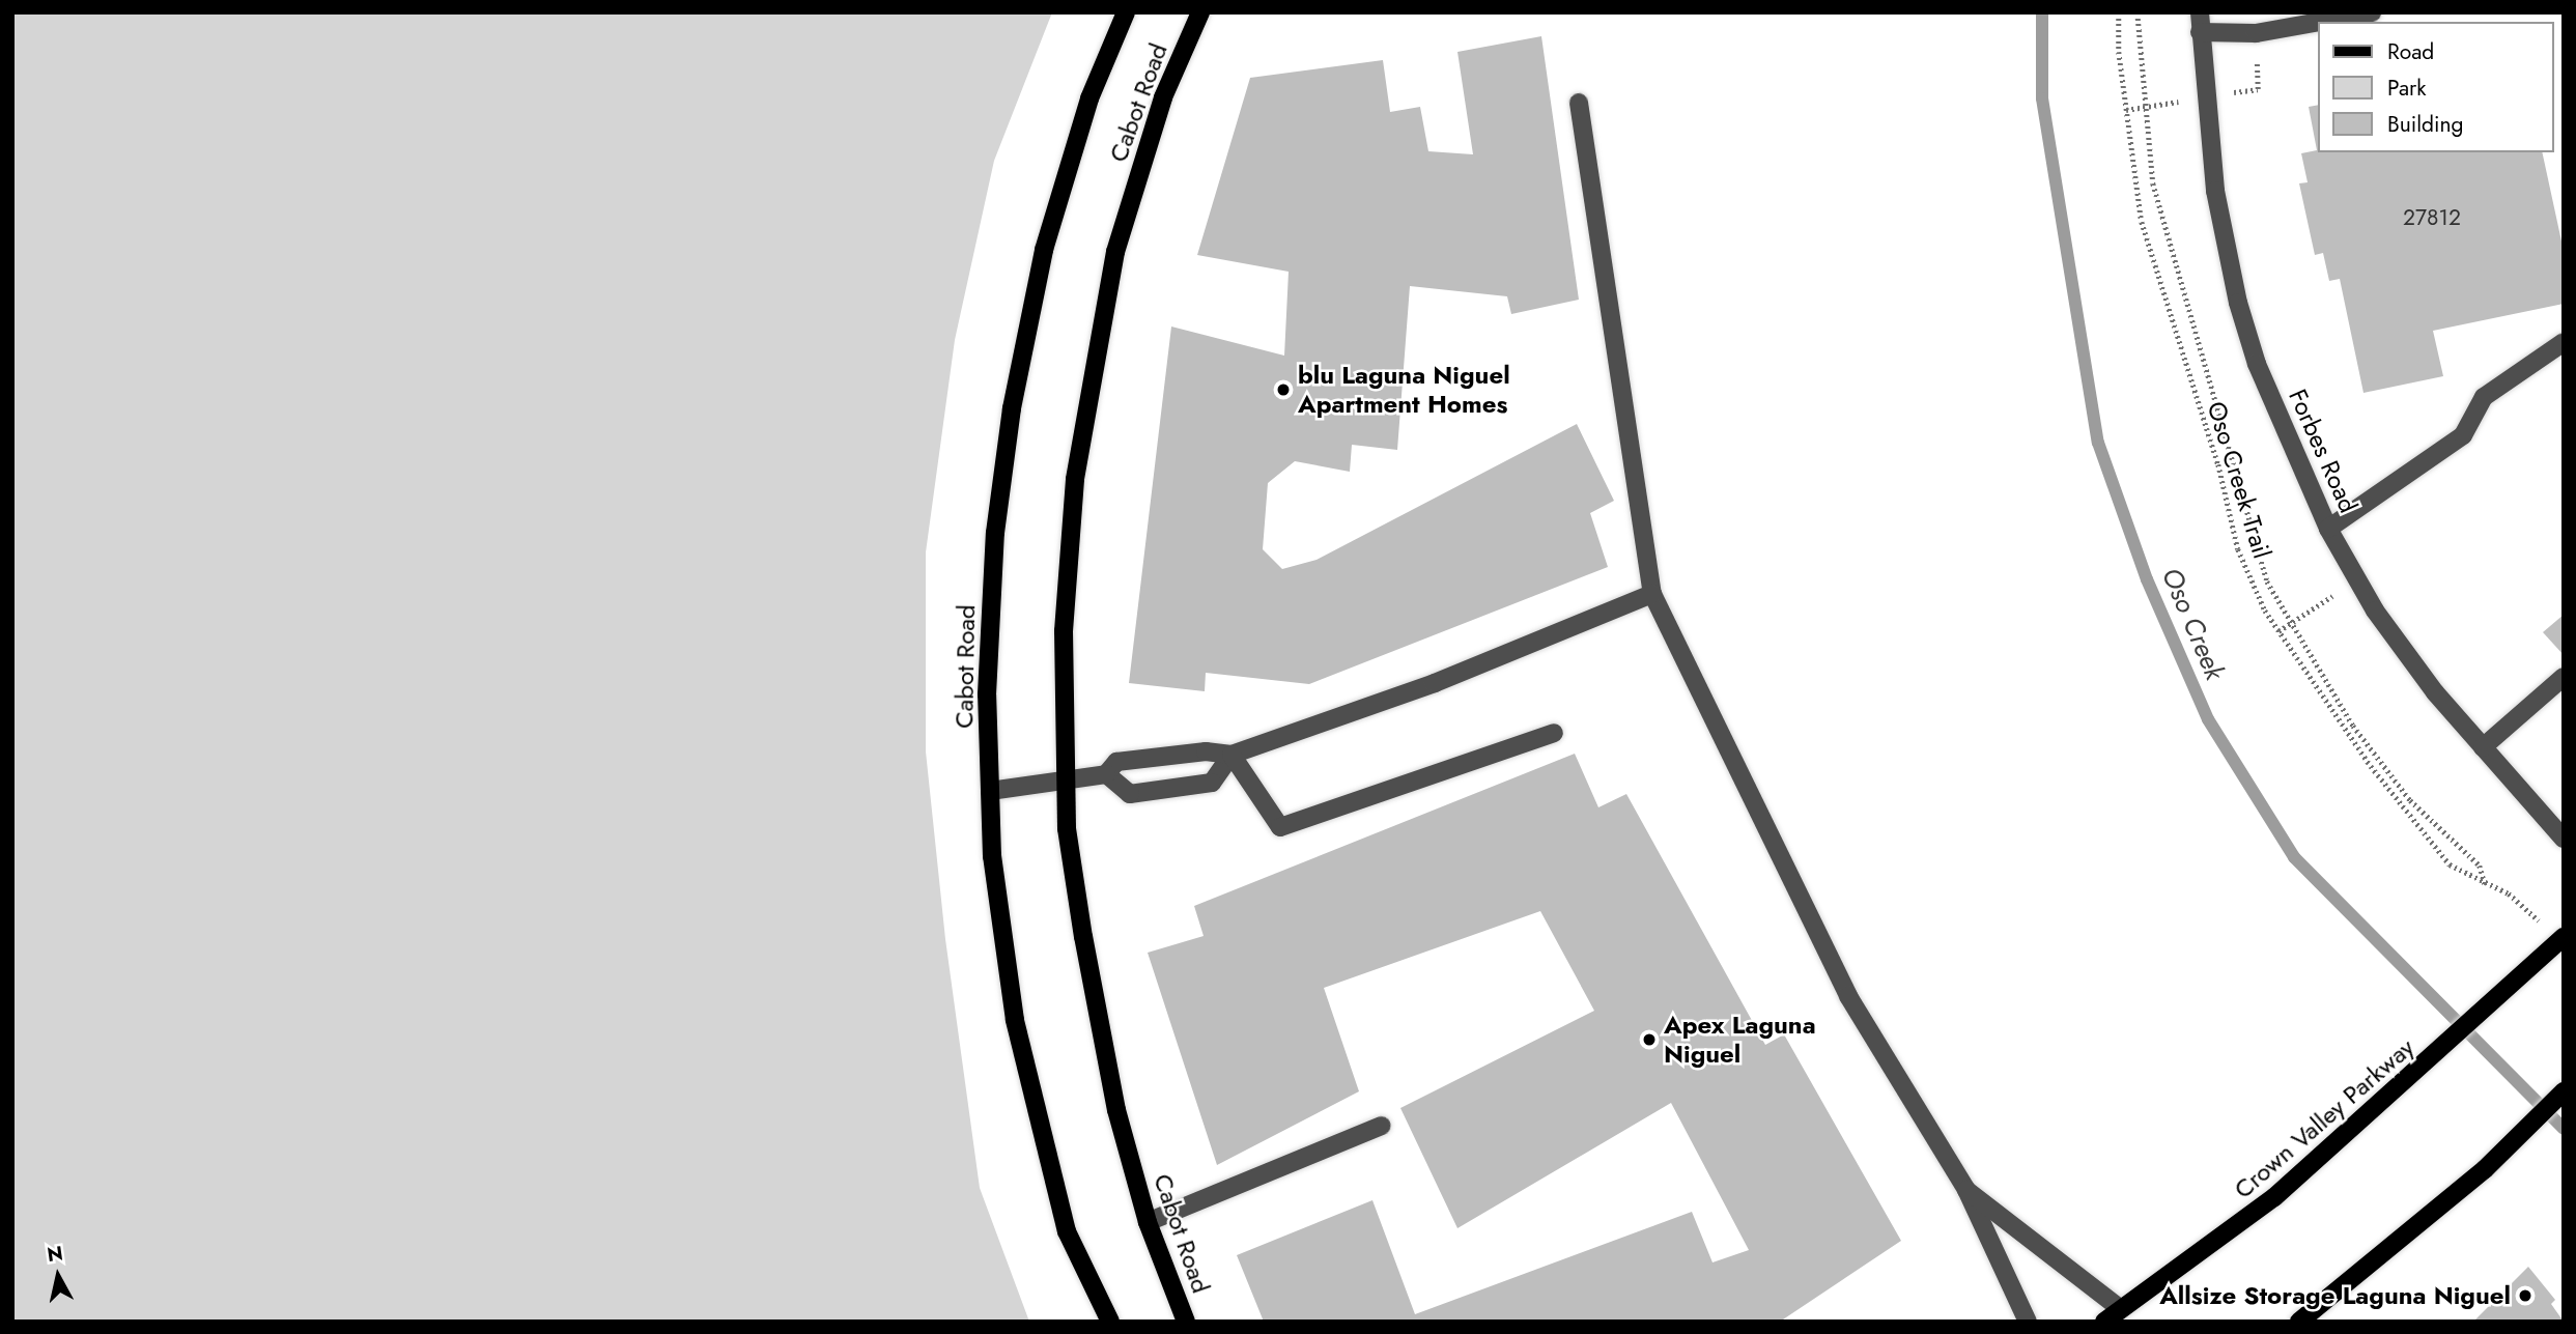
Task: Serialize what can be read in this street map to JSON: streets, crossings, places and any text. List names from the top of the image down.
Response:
{
  "streets": {
    "main road": ["Cabot Road", "Crown Valley Parkway"],
    "street": ["Forbes Road"],
    "path": ["Oso Creek Trail"]
  },
  "water": ["Oso Creek"],
  "places": ["blu Laguna Niguel Apartment Homes", "Apex Laguna Niguel", "Allsize Storage Laguna Niguel"],
  "house_numbers": ["27812"],
  "legend": ["Road", "Park", "Building"],
  "north": "top"
}
